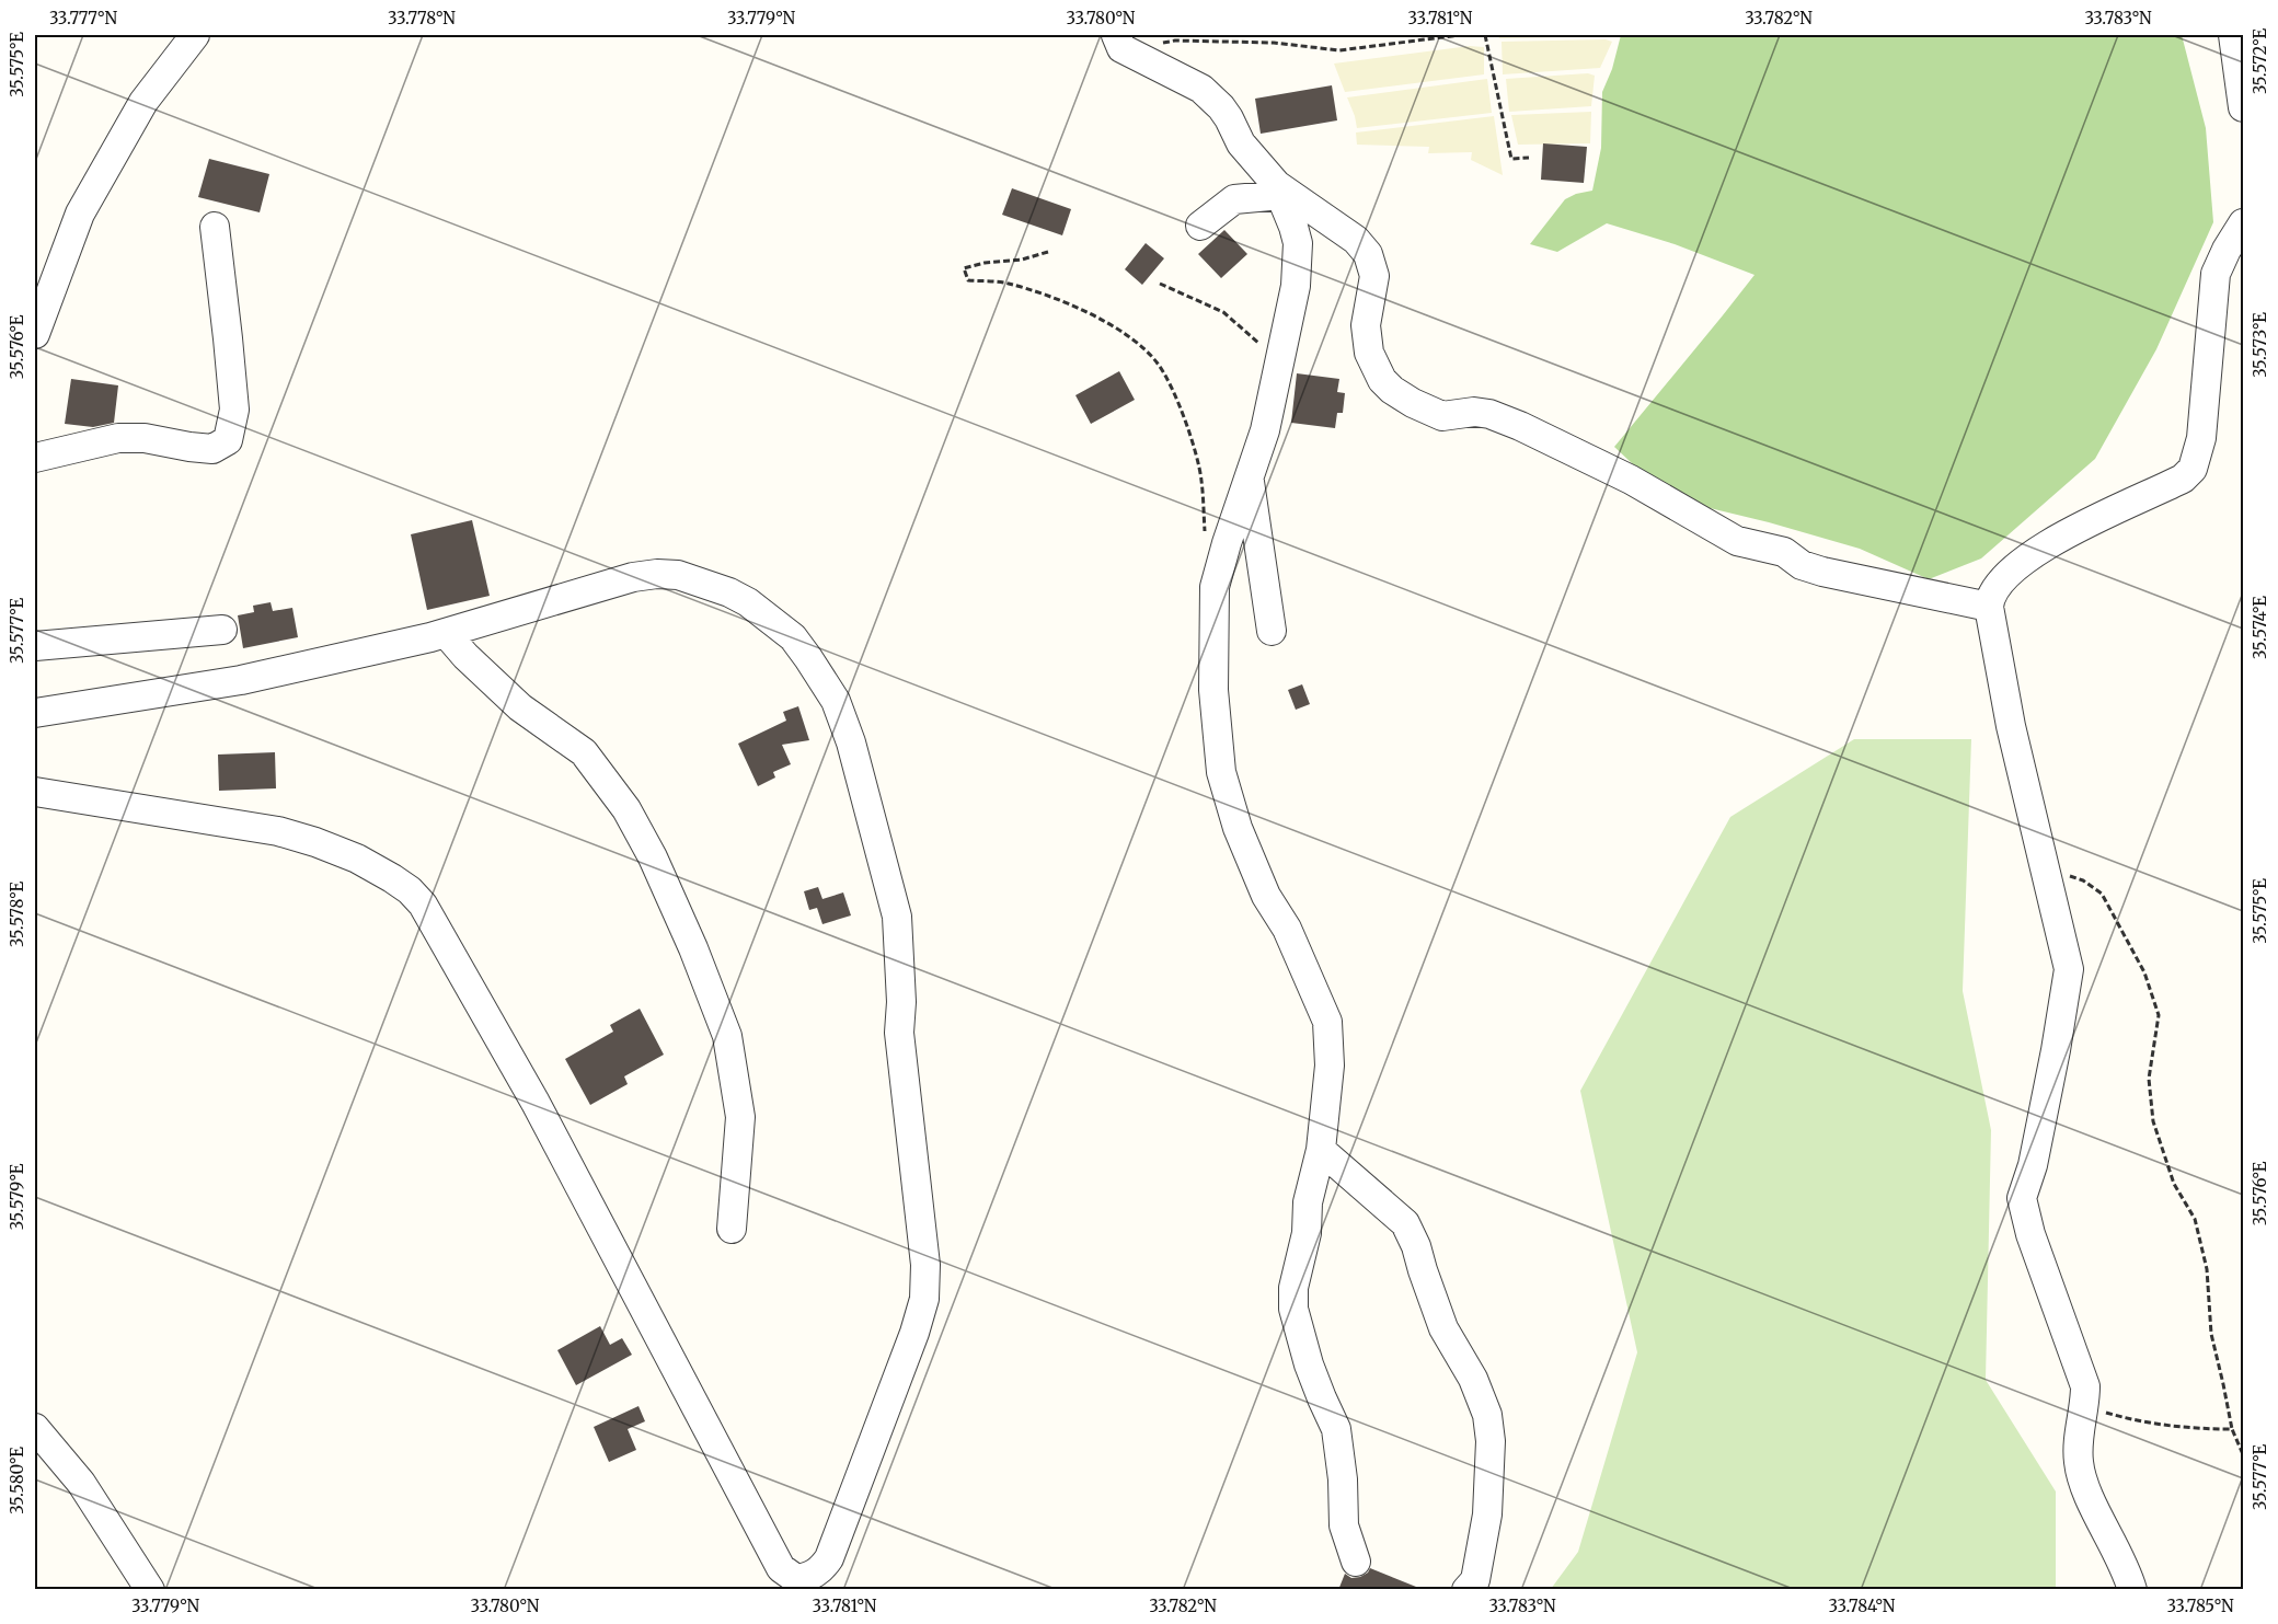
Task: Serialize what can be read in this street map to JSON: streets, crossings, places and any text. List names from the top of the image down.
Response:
{
  "coordinates": [
    "33.777°N",
    "33.778°N",
    "33.779°N",
    "33.780°N",
    "33.781°N",
    "33.782°N",
    "33.783°N",
    "35.572°E",
    "35.575°E",
    "35.573°E",
    "35.576°E",
    "35.574°E",
    "35.577°E",
    "35.578°E",
    "35.579°E",
    "35.580°E",
    "33.784°N",
    "33.785°N"
  ]
}
